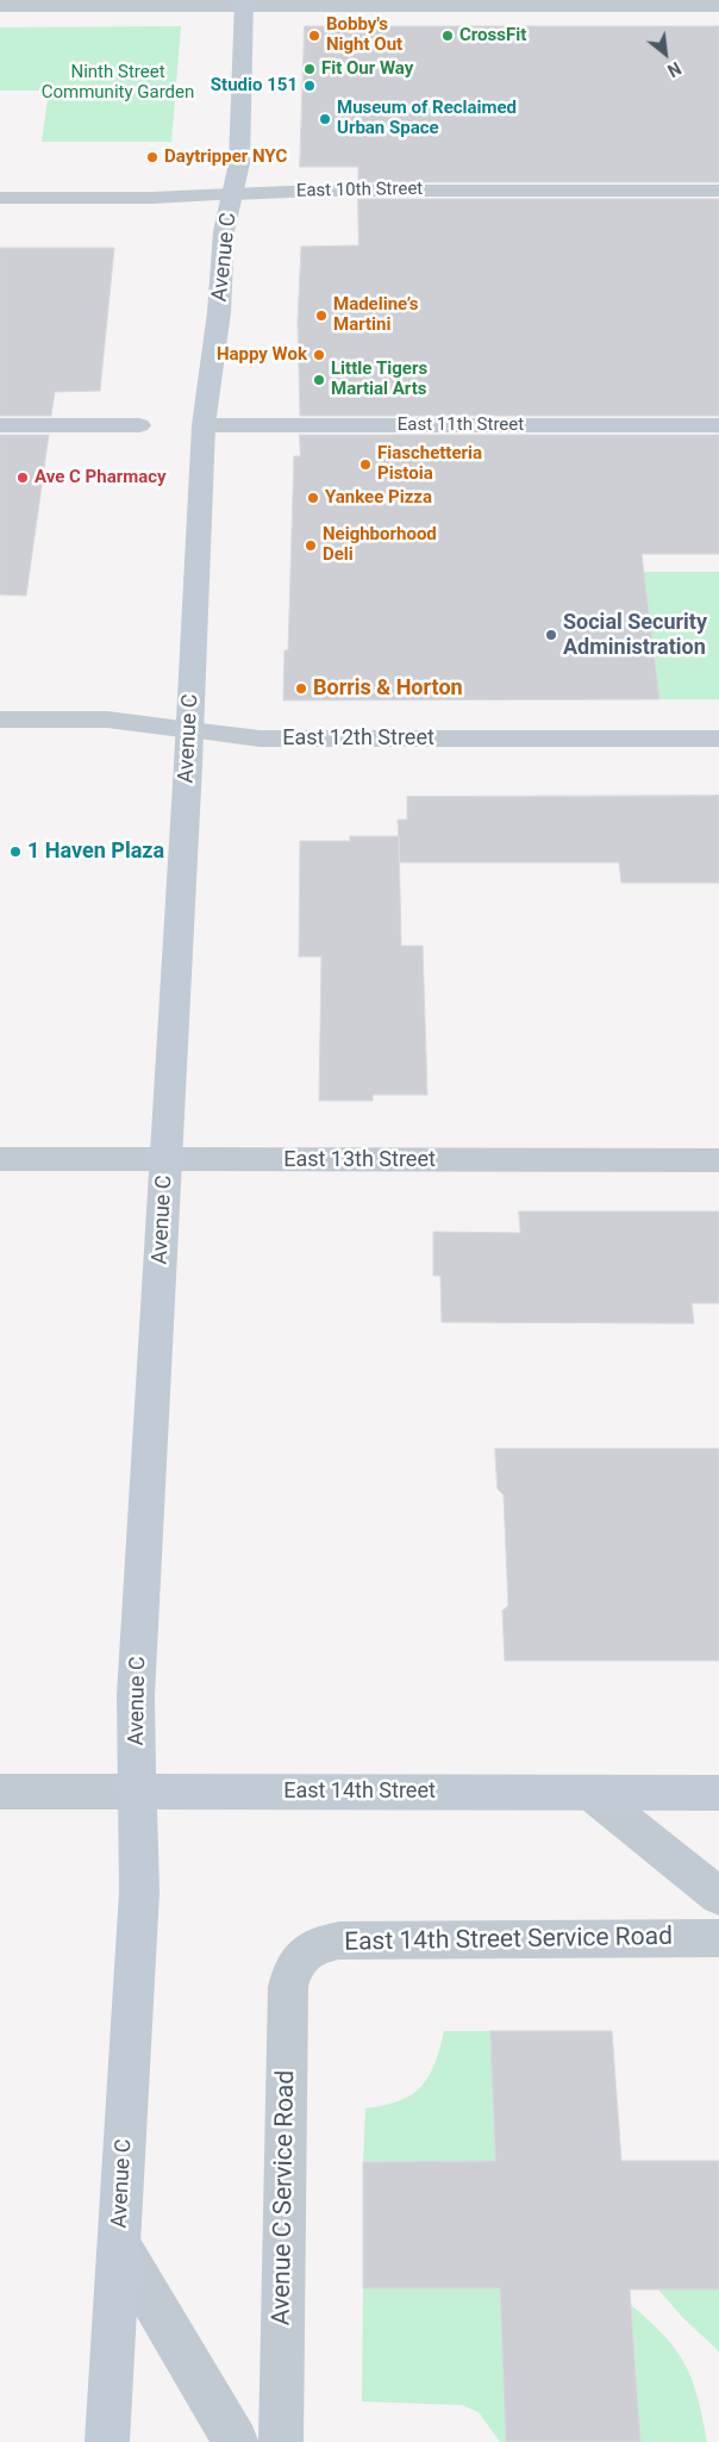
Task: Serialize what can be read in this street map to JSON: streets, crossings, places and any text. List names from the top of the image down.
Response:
{
  "streets": {
    "main road": ["Avenue C", "East 14th Street"],
    "street": [
      "East 10th Street",
      "East 11th Street",
      "East 12th Street",
      "East 13th Street",
      "East 14th Street Service Road",
      "Avenue C Service Road"
    ]
  },
  "crossings": [
    ["East 10th Street", "Avenue C"],
    ["Avenue C", "East 11th Street"],
    ["Avenue C", "East 12th Street"],
    ["Avenue C", "East 13th Street"],
    ["Avenue C", "East 14th Street"],
    ["East 14th Street Service Road", "Avenue C Service Road"]
  ],
  "parks": ["Ninth Street Community Garden"],
  "places": [
    "Bobby's Night Out",
    "CrossFit",
    "Fit Our Way",
    "Studio 151",
    "Museum of Reclaimed Urban Space",
    "Daytripper NYC",
    "Madeline’s Martini",
    "Happy Wok",
    "Little Tigers Martial Arts",
    "Fiaschetteria Pistoia",
    "Ave C Pharmacy",
    "Yankee Pizza",
    "Neighborhood Deli",
    "Social Security Administration",
    "Borris & Horton",
    "1 Haven Plaza"
  ],
  "north": "bottom right"
}
